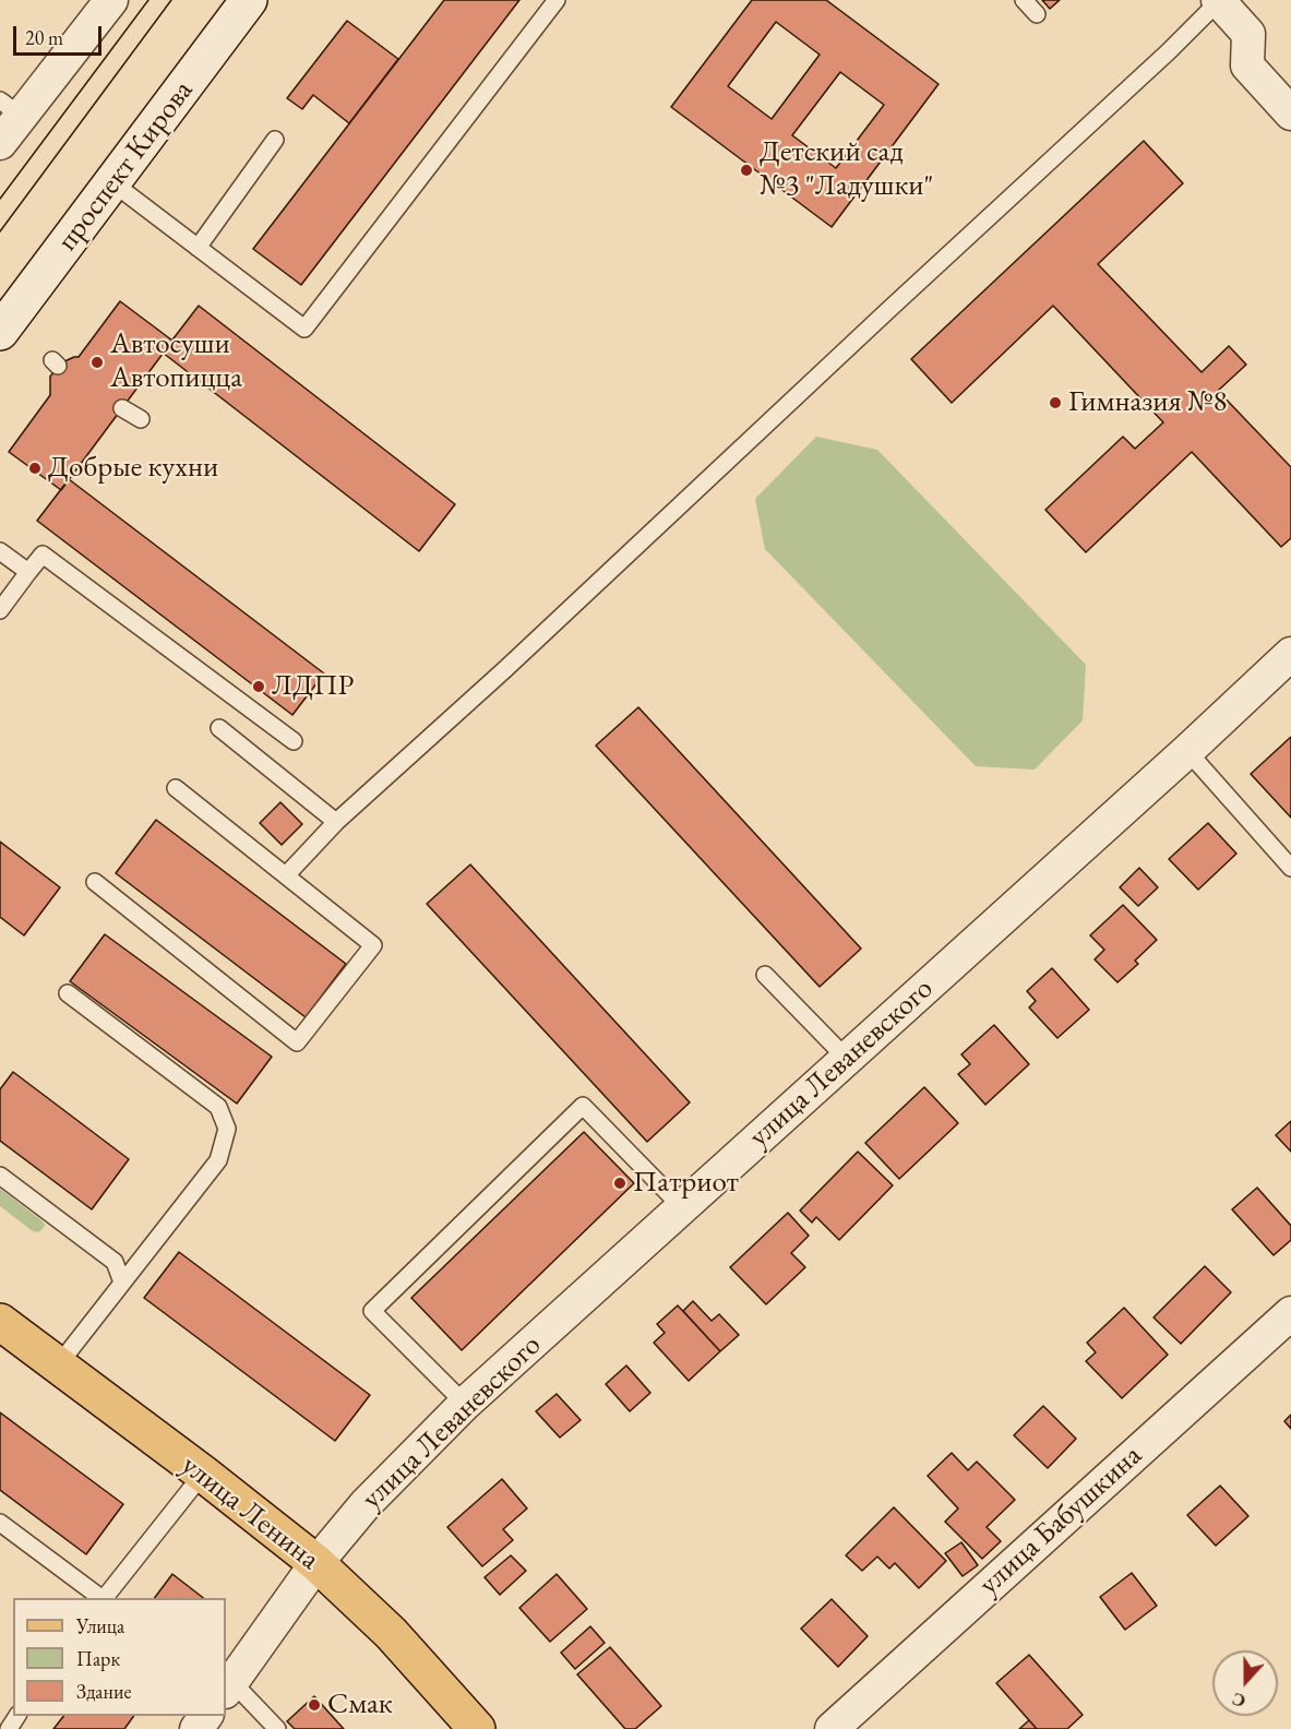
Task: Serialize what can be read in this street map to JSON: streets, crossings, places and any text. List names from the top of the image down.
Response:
{
  "streets": {
    "main road": ["проспект Кирова", "улица Ленина"],
    "street": ["улица Леваневского", "улица Бабушкина"]
  },
  "crossings": [
    ["улица Леваневского", "улица Ленина"]
  ],
  "places": [
    "Детский сад №3 \"Ладушки\"",
    "Автосуши Автопицца",
    "Гимназия №8",
    "Добрые кухни",
    "ЛДПР",
    "Патриот",
    "Смак"
  ],
  "legend": ["Улица", "Парк", "Здание"],
  "scale_bar": "20 m",
  "north": "bottom"
}
